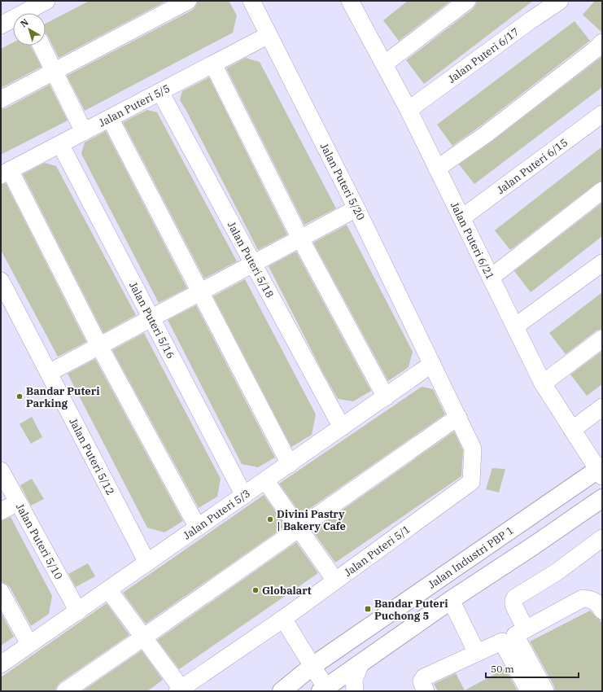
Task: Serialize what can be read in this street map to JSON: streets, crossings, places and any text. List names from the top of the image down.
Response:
{
  "streets": {
    "main road": ["Jalan Industri PBP 1"],
    "street": [
      "Jalan Puteri 6/17",
      "Jalan Puteri 5/5",
      "Jalan Puteri 6/15",
      "Jalan Puteri 5/20",
      "Jalan Puteri 6/21",
      "Jalan Puteri 5/18",
      "Jalan Puteri 5/16",
      "Jalan Puteri 5/12",
      "Jalan Puteri 5/3",
      "Jalan Puteri 5/10",
      "Jalan Puteri 5/1"
    ]
  },
  "crossings": [
    ["Jalan Puteri 6/17", "Jalan Puteri 6/21"],
    ["Jalan Puteri 5/5", "Jalan Puteri 5/20"],
    ["Jalan Puteri 5/5", "Jalan Puteri 5/18"],
    ["Jalan Puteri 5/5", "Jalan Puteri 5/16"],
    ["Jalan Puteri 6/15", "Jalan Puteri 6/21"],
    ["Jalan Puteri 5/20", "Jalan Puteri 5/3"],
    ["Jalan Puteri 5/20", "Jalan Puteri 5/1"],
    ["Jalan Puteri 6/21", "Jalan Industri PBP 1"],
    ["Jalan Puteri 5/18", "Jalan Puteri 5/3"],
    ["Jalan Puteri 5/16", "Jalan Puteri 5/3"],
    ["Jalan Puteri 5/12", "Jalan Puteri 5/3"],
    ["Jalan Puteri 5/3", "Jalan Puteri 5/10"],
    ["Jalan Puteri 5/3", "Jalan Puteri 5/1"]
  ],
  "places": {
    "other": ["Bandar Puteri Parking", "Divini Pastry | Bakery Cafe", "Globalart"],
    "transit": ["Bandar Puteri Puchong 5"]
  },
  "scale_bar": "50 m",
  "north": "top left"
}
